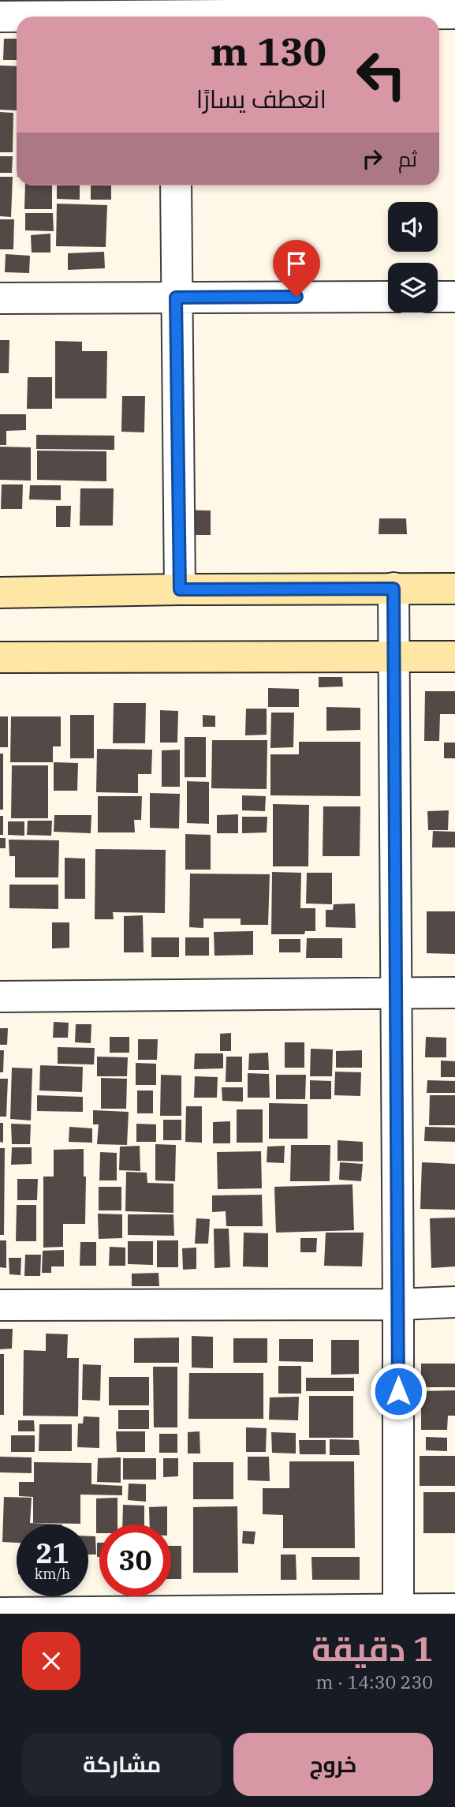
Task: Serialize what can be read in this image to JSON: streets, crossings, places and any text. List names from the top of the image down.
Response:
{
  "page": {
    "turn": ["130 m", "انعطف يسارًا"],
    "then": "ثم",
    "speed": "21 km/h",
    "limit": "30",
    "heading": ["1 دقيقة", "230 m · 14:30"],
    "buttons": ["خروج", "مشاركة"]
  }
}
